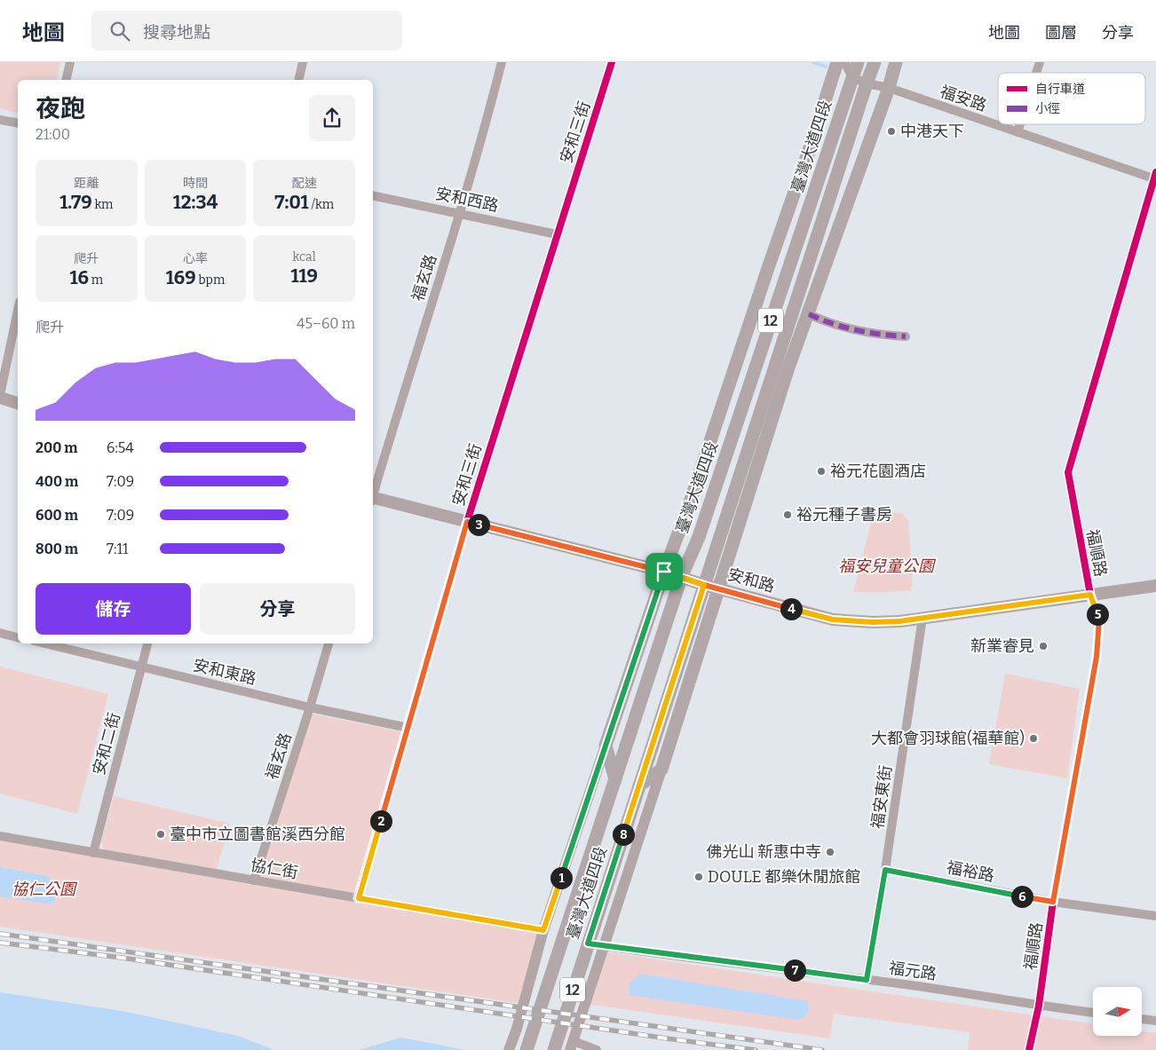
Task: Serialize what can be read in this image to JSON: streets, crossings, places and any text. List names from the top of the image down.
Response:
{
  "streets": {
    "main road": ["臺灣大道四段", "12", "安和路"],
    "street": [
      "福安路",
      "安和三街",
      "安和西路",
      "福玄路",
      "福順路",
      "安和東路",
      "安和二街",
      "福安東街",
      "協仁街",
      "福裕路",
      "福元路"
    ]
  },
  "crossings": [
    ["福安路", "臺灣大道四段"],
    ["福安路", "福順路"],
    ["安和三街", "安和西路"],
    ["安和三街", "安和路"],
    ["安和三街", "安和東路"],
    ["安和三街", "協仁街"],
    ["臺灣大道四段", "安和路"],
    ["臺灣大道四段", "協仁街"],
    ["臺灣大道四段", "福元路"],
    ["安和西路", "福玄路"],
    ["福玄路", "安和東路"],
    ["福玄路", "協仁街"],
    ["福順路", "安和路"],
    ["福順路", "福裕路"],
    ["福順路", "福元路"],
    ["安和路", "福安東街"],
    ["安和東路", "安和二街"],
    ["安和二街", "協仁街"],
    ["福安東街", "福裕路"],
    ["福安東街", "福元路"]
  ],
  "parks": ["福安兒童公園", "協仁公園"],
  "places": [
    "中港天下",
    "裕元花園酒店",
    "裕元種子書房",
    "新業睿見",
    "大都會羽球館(福華館)",
    "臺中市立圖書館溪西分館",
    "佛光山 新惠中寺",
    "DOULE 都樂休閒旅館"
  ],
  "legend": ["自行車道", "小徑"],
  "north": "right",
  "page": {
    "header": "地圖",
    "search": "搜尋地點",
    "nav": ["地圖", "圖層", "分享"],
    "heading": ["夜跑", "21:00"],
    "stats": [
      ["距離", "1.79 km"],
      ["時間", "12:34"],
      ["配速", "7:01 /km"],
      ["爬升", "16 m"],
      ["心率", "169 bpm"],
      ["kcal", "119"]
    ],
    "chart": ["爬升", "45–60 m"],
    "list": [
      {
        "name": "200 m",
        "note": "6:54"
      },
      {
        "name": "400 m",
        "note": "7:09"
      },
      {
        "name": "600 m",
        "note": "7:09"
      },
      {
        "name": "800 m",
        "note": "7:11"
      }
    ],
    "pins": [
      "3",
      "4",
      "5",
      "2",
      "8",
      "1",
      "6",
      "7"
    ],
    "buttons": ["儲存", "分享"]
  }
}
